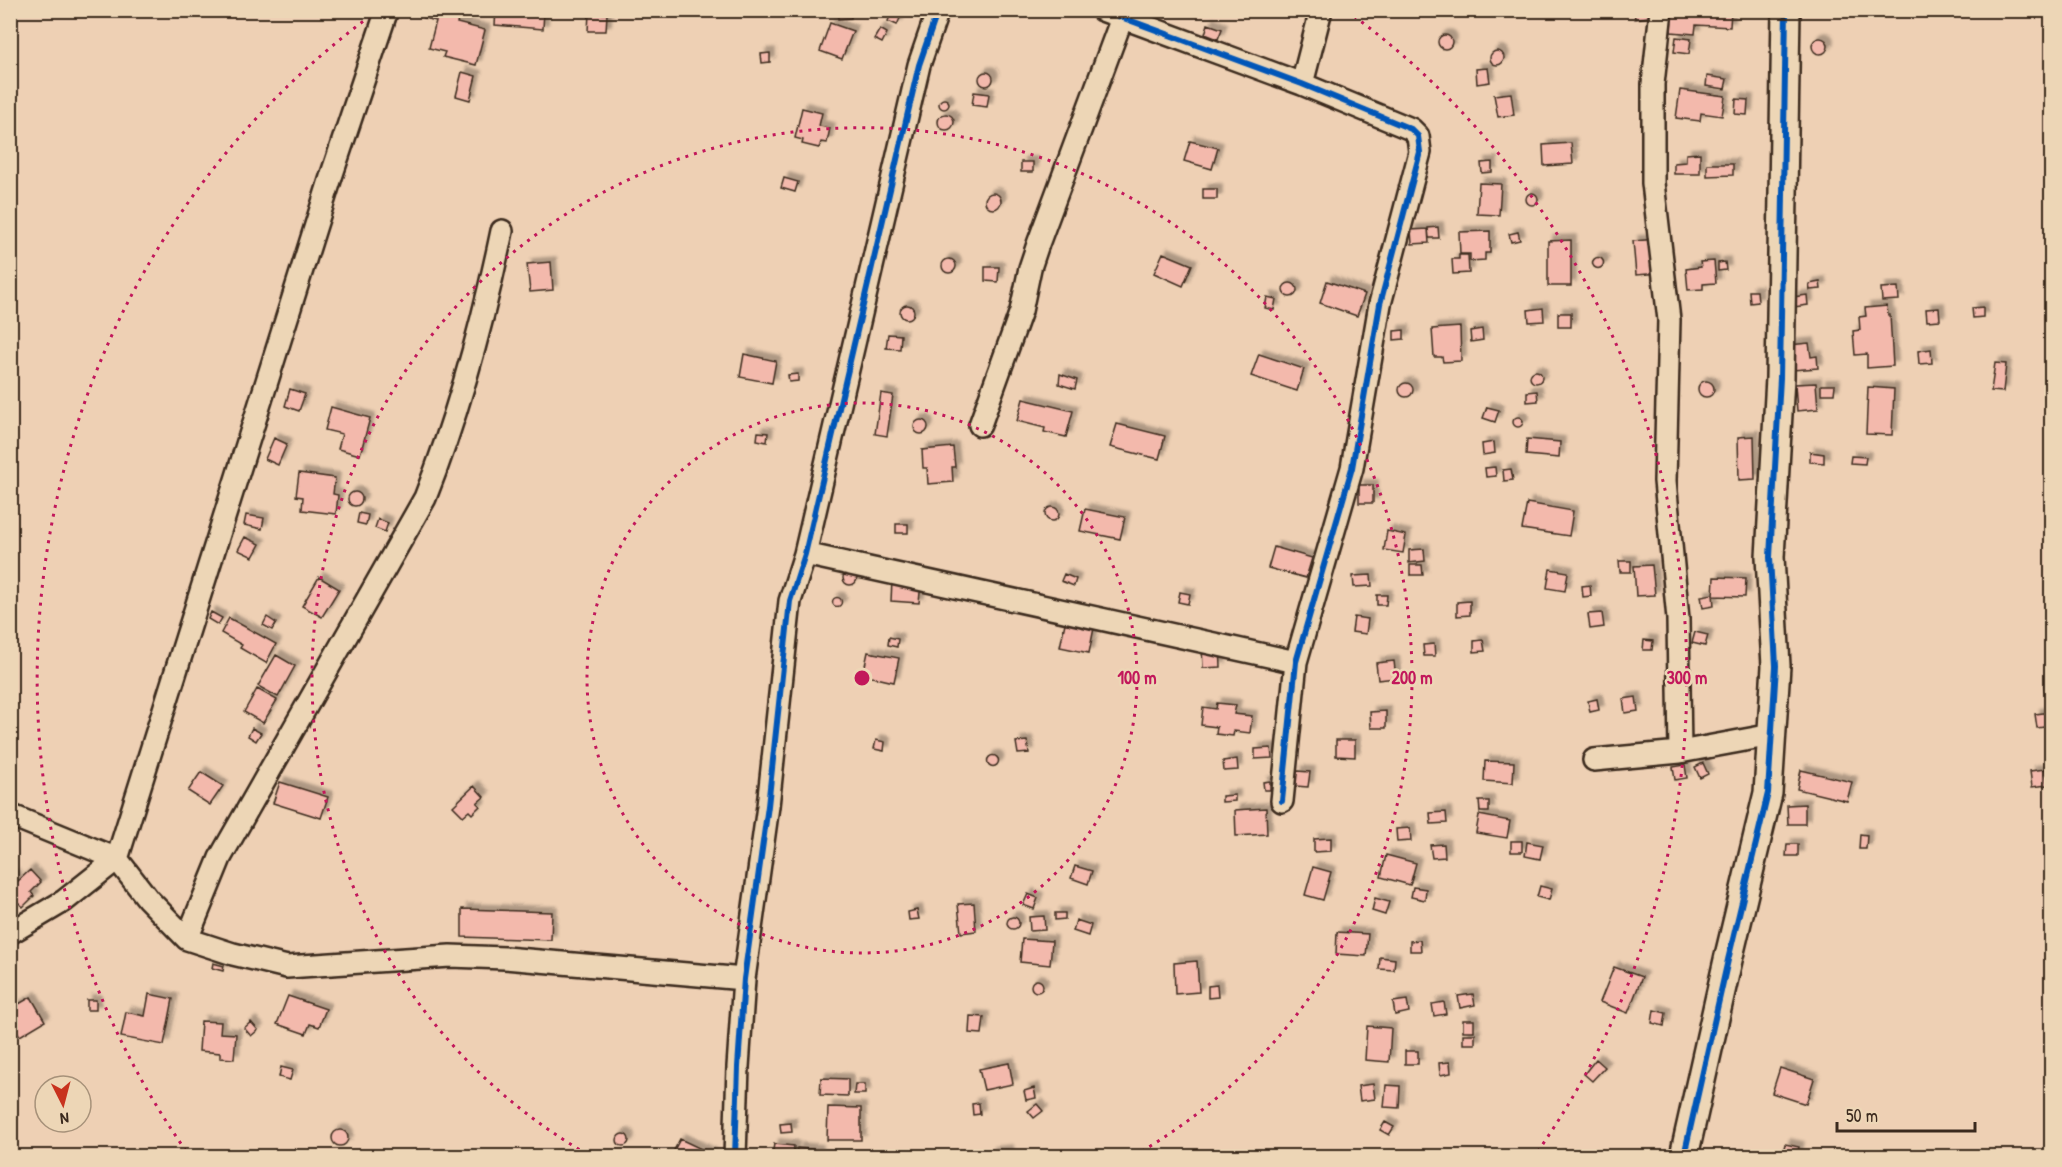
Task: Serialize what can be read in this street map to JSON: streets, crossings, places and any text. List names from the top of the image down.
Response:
{
  "scale_bar": "50 m",
  "north": "bottom",
  "rings": ["100 m", "200 m", "300 m"]
}
